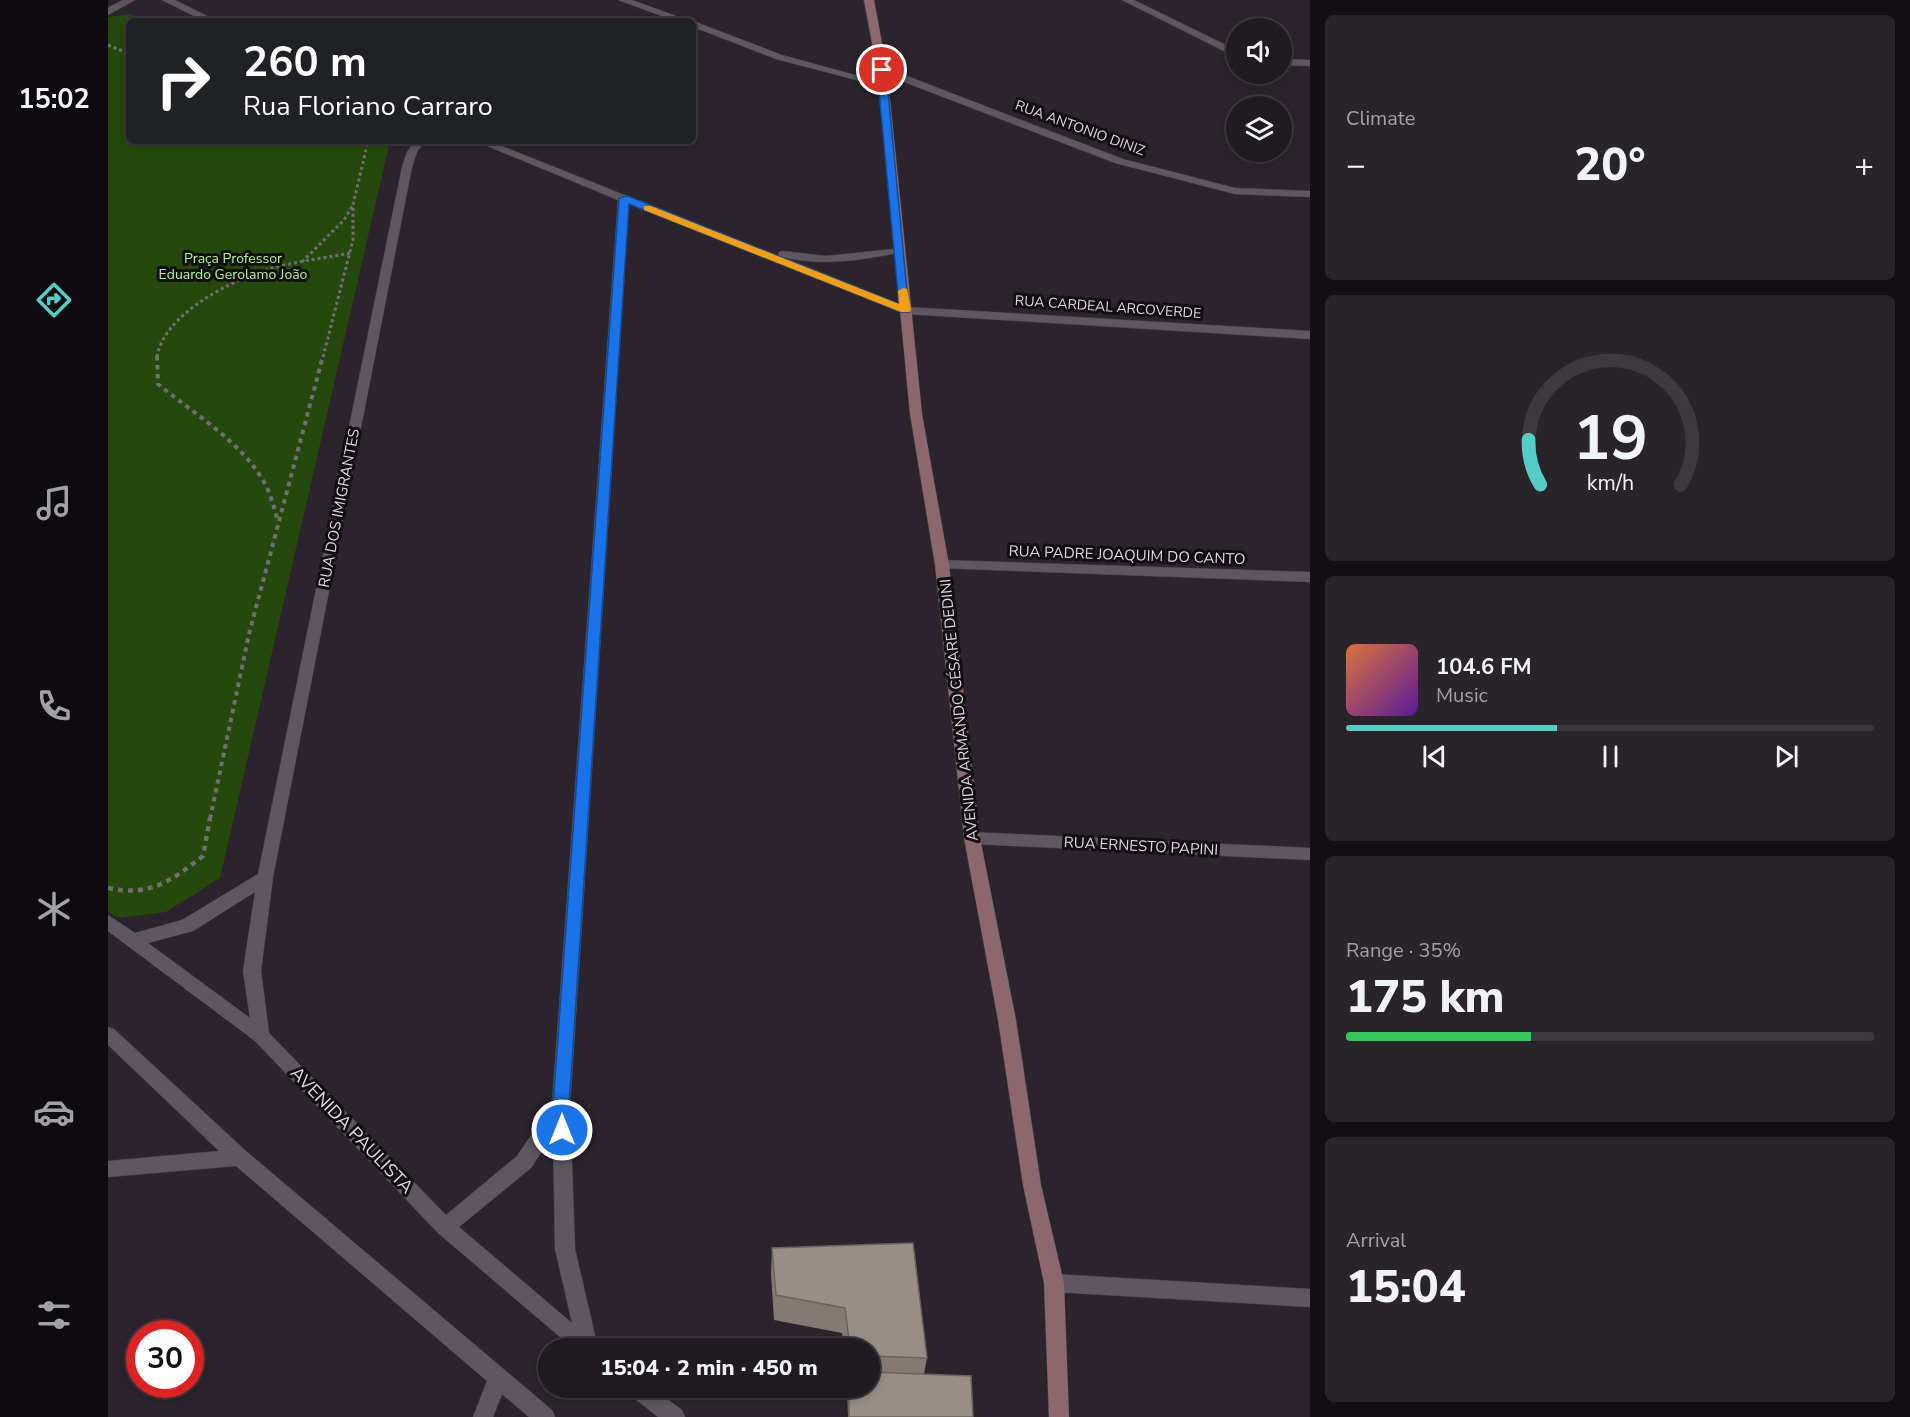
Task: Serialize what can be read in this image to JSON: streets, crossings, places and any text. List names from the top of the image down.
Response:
{
  "streets": {
    "street": [
      "RUA ANTONIO DINIZ",
      "RUA CARDEAL ARCOVERDE",
      "RUA DOS IMIGRANTES",
      "RUA PADRE JOAQUIM DO CANTO",
      "AVENIDA ARMANDO CÉSARE DEDINI",
      "RUA ERNESTO PAPINI",
      "AVENIDA PAULISTA"
    ]
  },
  "crossings": [
    ["RUA ANTONIO DINIZ", "AVENIDA ARMANDO CÉSARE DEDINI"],
    ["RUA CARDEAL ARCOVERDE", "AVENIDA ARMANDO CÉSARE DEDINI"],
    ["RUA DOS IMIGRANTES", "AVENIDA PAULISTA"],
    ["RUA PADRE JOAQUIM DO CANTO", "AVENIDA ARMANDO CÉSARE DEDINI"],
    ["AVENIDA ARMANDO CÉSARE DEDINI", "RUA ERNESTO PAPINI"]
  ],
  "parks": ["Praça Professor Eduardo Gerolamo João"],
  "page": {
    "tabs": "15:02",
    "tile": [
      "Climate",
      ["Range · 35%", "175 km"],
      ["Arrival", "15:04"]
    ],
    "turn": ["260 m", "Rua Floriano Carraro"],
    "heat": ["−", "20°", "+"],
    "song": ["104.6 FM", "Music"],
    "limit": "30",
    "trip": "15:04 · 2 min · 450 m",
    "gauge": ["19", "km/h"]
  }
}
